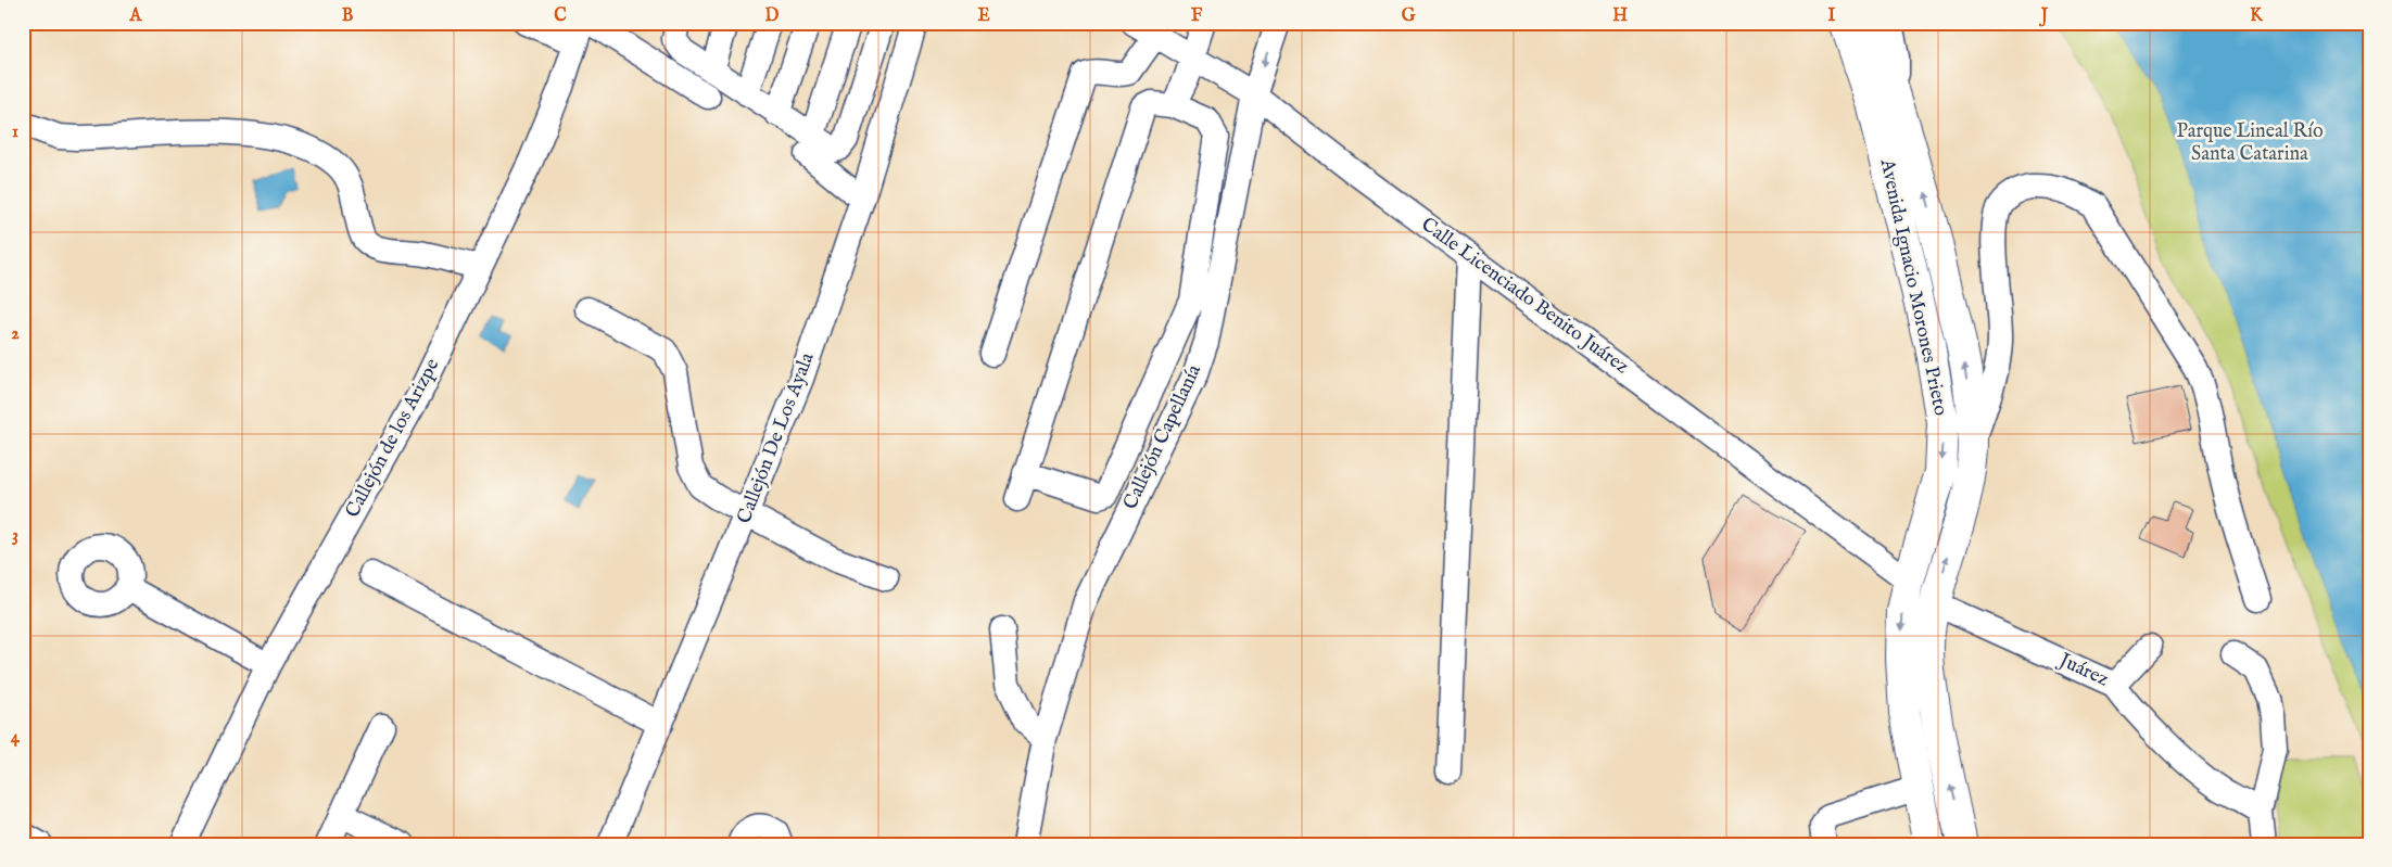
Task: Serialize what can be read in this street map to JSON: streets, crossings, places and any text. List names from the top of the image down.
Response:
{
  "streets": {
    "main road": ["Avenida Ignacio Morones Prieto"],
    "street": [
      "Calle Licenciado Benito Juárez",
      "Callejón Capellanía",
      "Callejón de los Arizpe",
      "Callejón De Los Ayala",
      "Juárez"
    ]
  },
  "crossings": [
    ["Avenida Ignacio Morones Prieto", "Calle Licenciado Benito Juárez"],
    ["Avenida Ignacio Morones Prieto", "Juárez"],
    ["Calle Licenciado Benito Juárez", "Callejón Capellanía"]
  ],
  "parks": ["Parque Lineal Río Santa Catarina"],
  "grid": {
    "columns": [
      "A",
      "B",
      "C",
      "D",
      "E",
      "F",
      "G",
      "H",
      "I",
      "J",
      "K"
    ],
    "rows": [
      "1",
      "2",
      "3",
      "4"
    ]
  }
}
